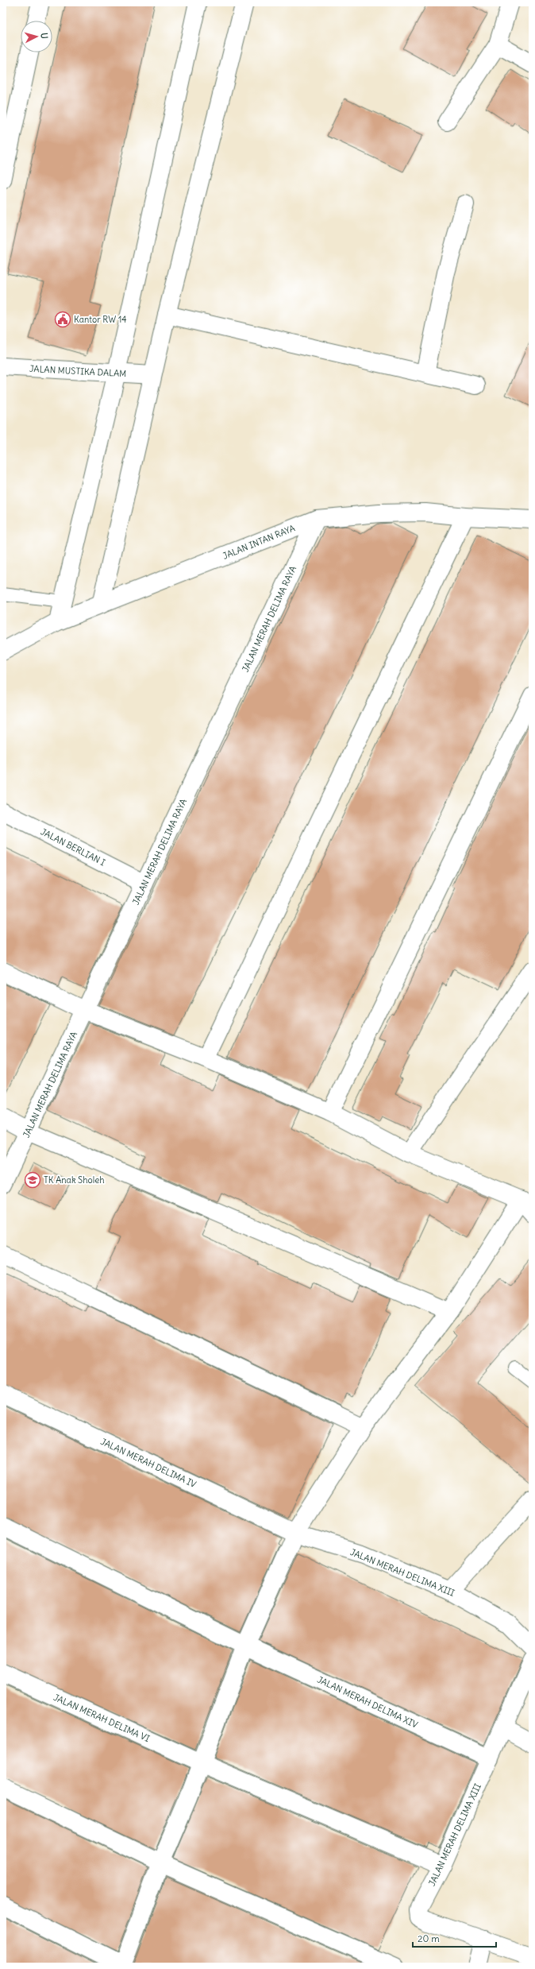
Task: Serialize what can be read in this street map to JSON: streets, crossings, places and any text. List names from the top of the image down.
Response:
{
  "streets": {
    "street": [
      "JALAN MUSTIKA DALAM",
      "JALAN INTAN RAYA",
      "JALAN MERAH DELIMA RAYA",
      "JALAN BERLIAN I",
      "JALAN MERAH DELIMA IV",
      "JALAN MERAH DELIMA XIII",
      "JALAN MERAH DELIMA XIV",
      "JALAN MERAH DELIMA VI"
    ]
  },
  "crossings": [
    ["JALAN INTAN RAYA", "JALAN MERAH DELIMA RAYA"],
    ["JALAN MERAH DELIMA RAYA", "JALAN BERLIAN I"],
    ["JALAN MERAH DELIMA IV", "JALAN MERAH DELIMA XIII"],
    ["JALAN MERAH DELIMA XIII", "JALAN MERAH DELIMA XIV"],
    ["JALAN MERAH DELIMA XIII", "JALAN MERAH DELIMA VI"]
  ],
  "places": {
    "public building": ["Kantor RW 14"],
    "school or university": ["TK Anak Sholeh"]
  },
  "scale_bar": "20 m",
  "north": "right"
}
